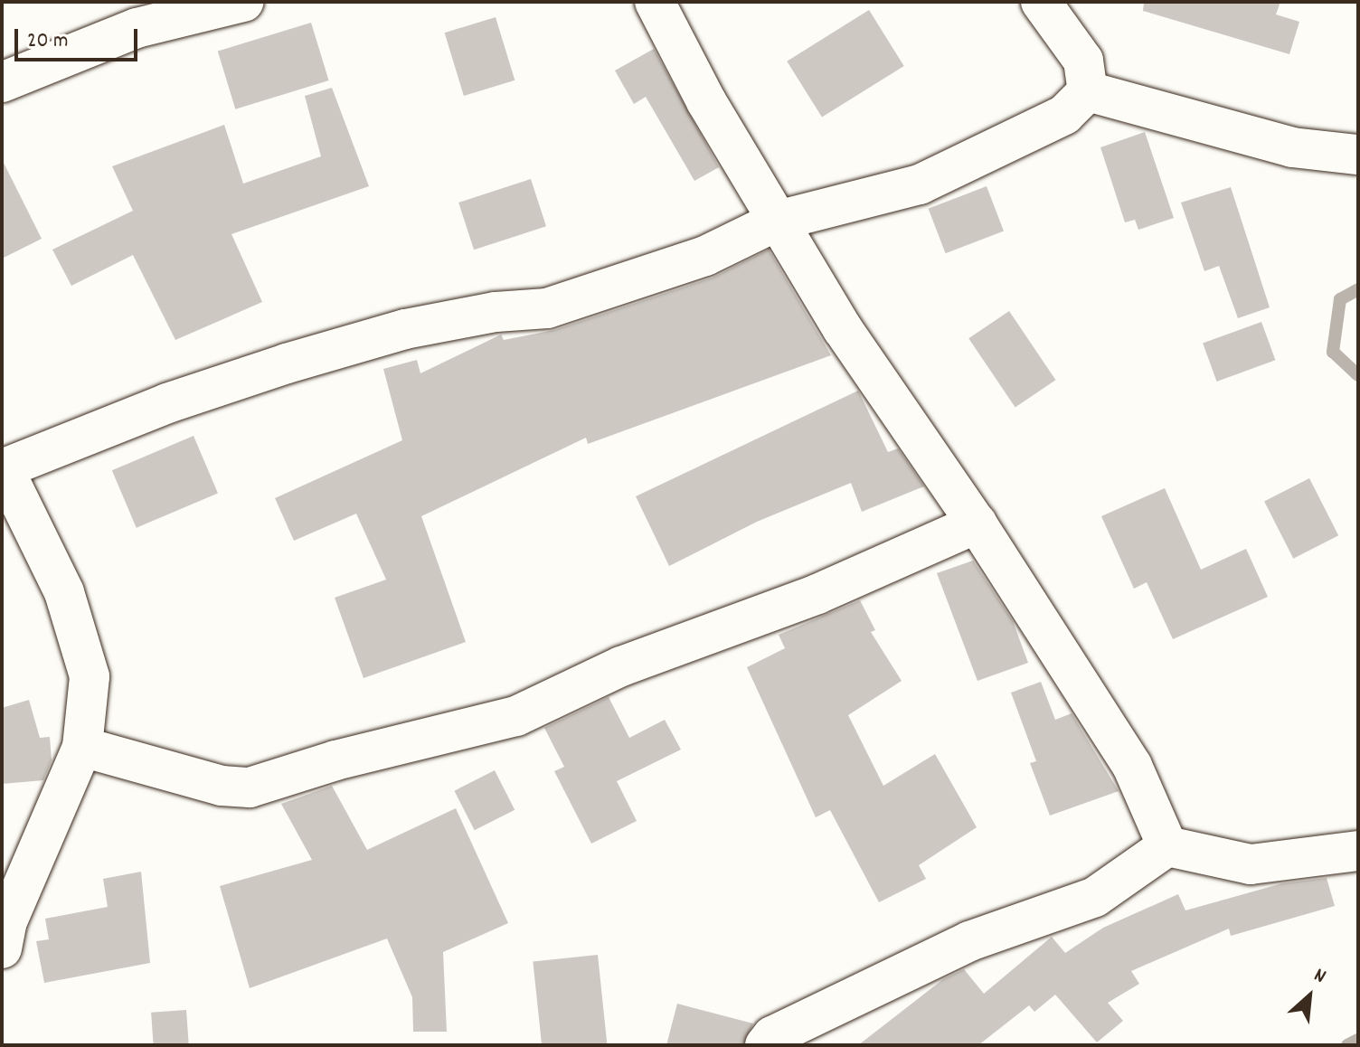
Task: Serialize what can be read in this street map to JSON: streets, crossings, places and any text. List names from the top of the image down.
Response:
{
  "scale_bar": "20 m",
  "north": "top right"
}
